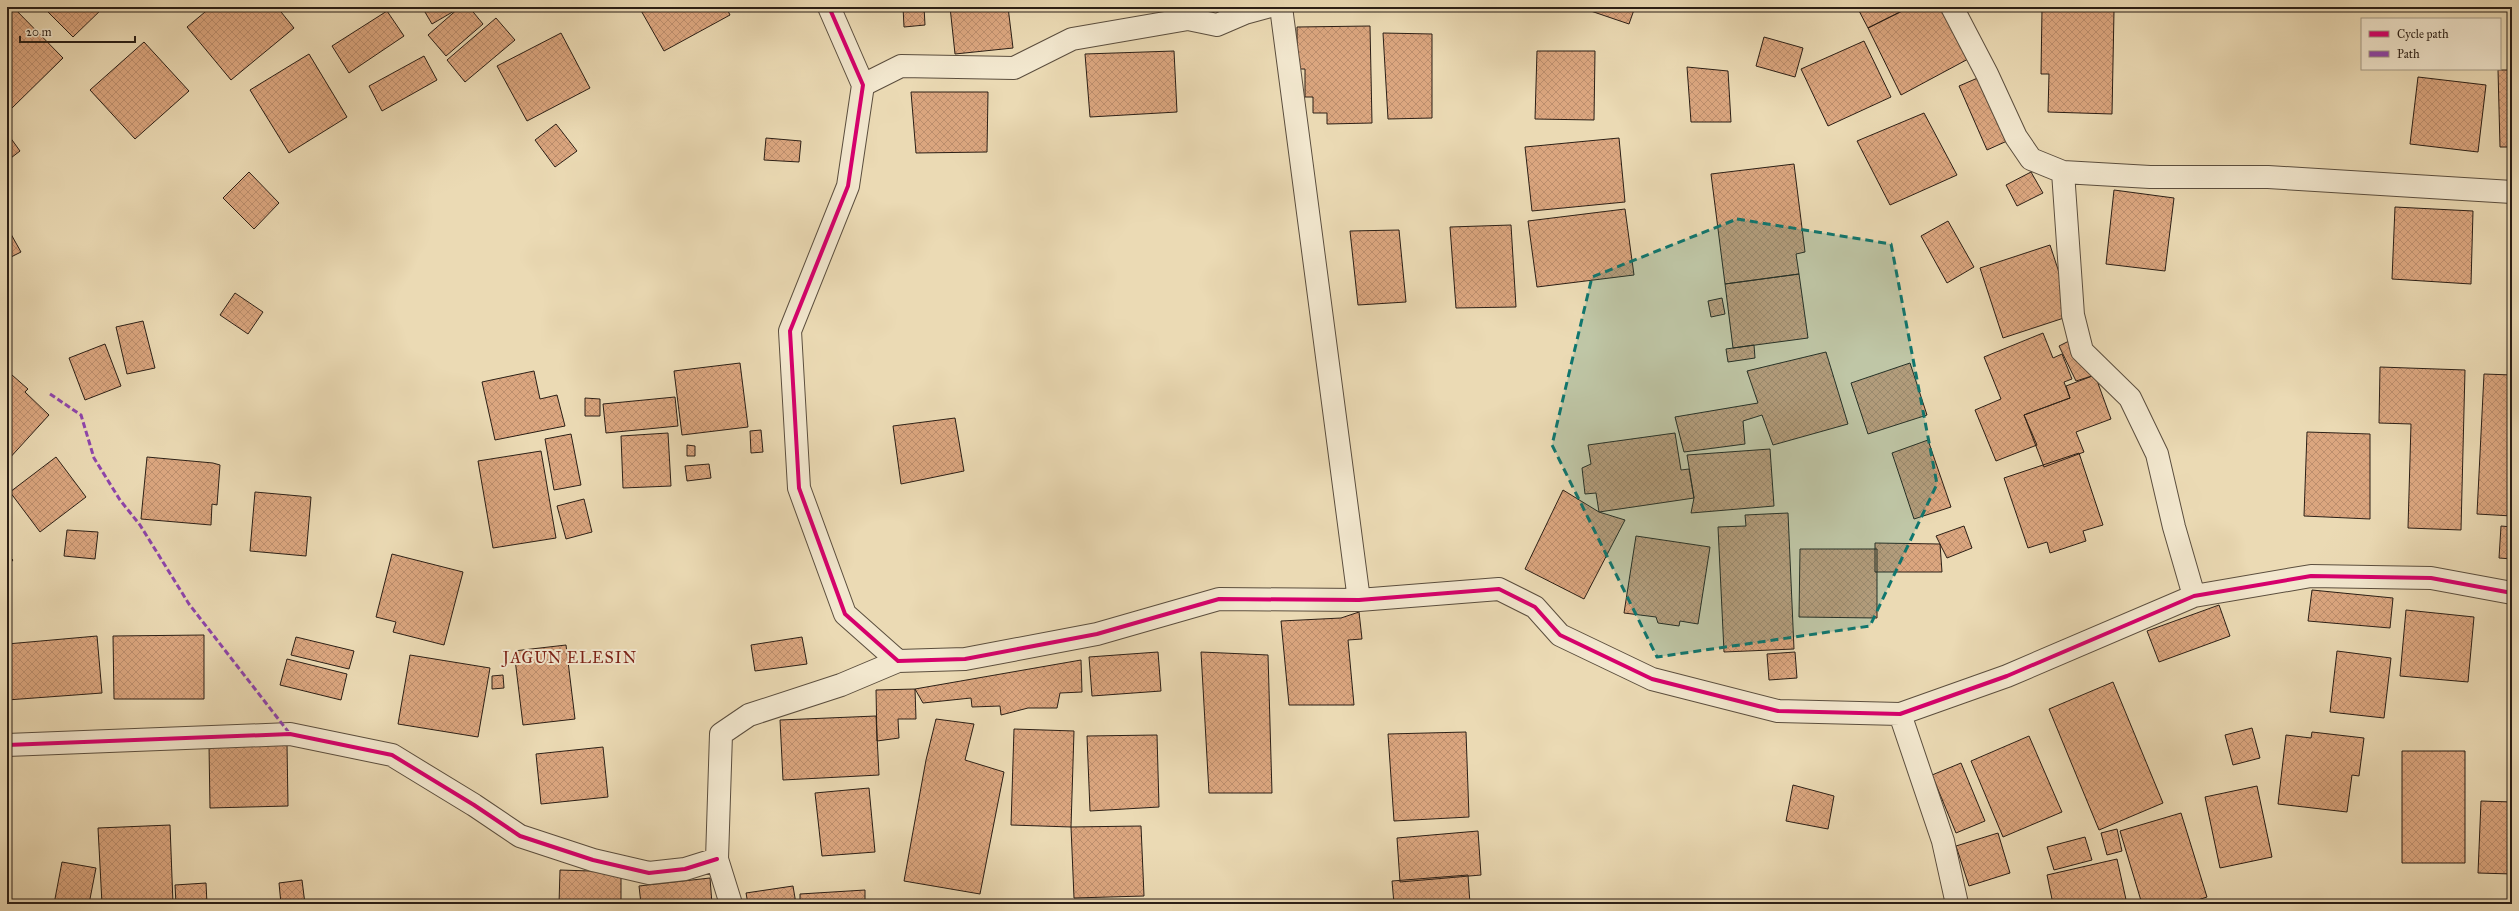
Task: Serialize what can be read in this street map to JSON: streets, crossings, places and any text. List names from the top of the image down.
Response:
{
  "districts": ["JAGUN ELESIN"],
  "legend": ["Cycle path", "Path"],
  "scale_bar": "20 m"
}
